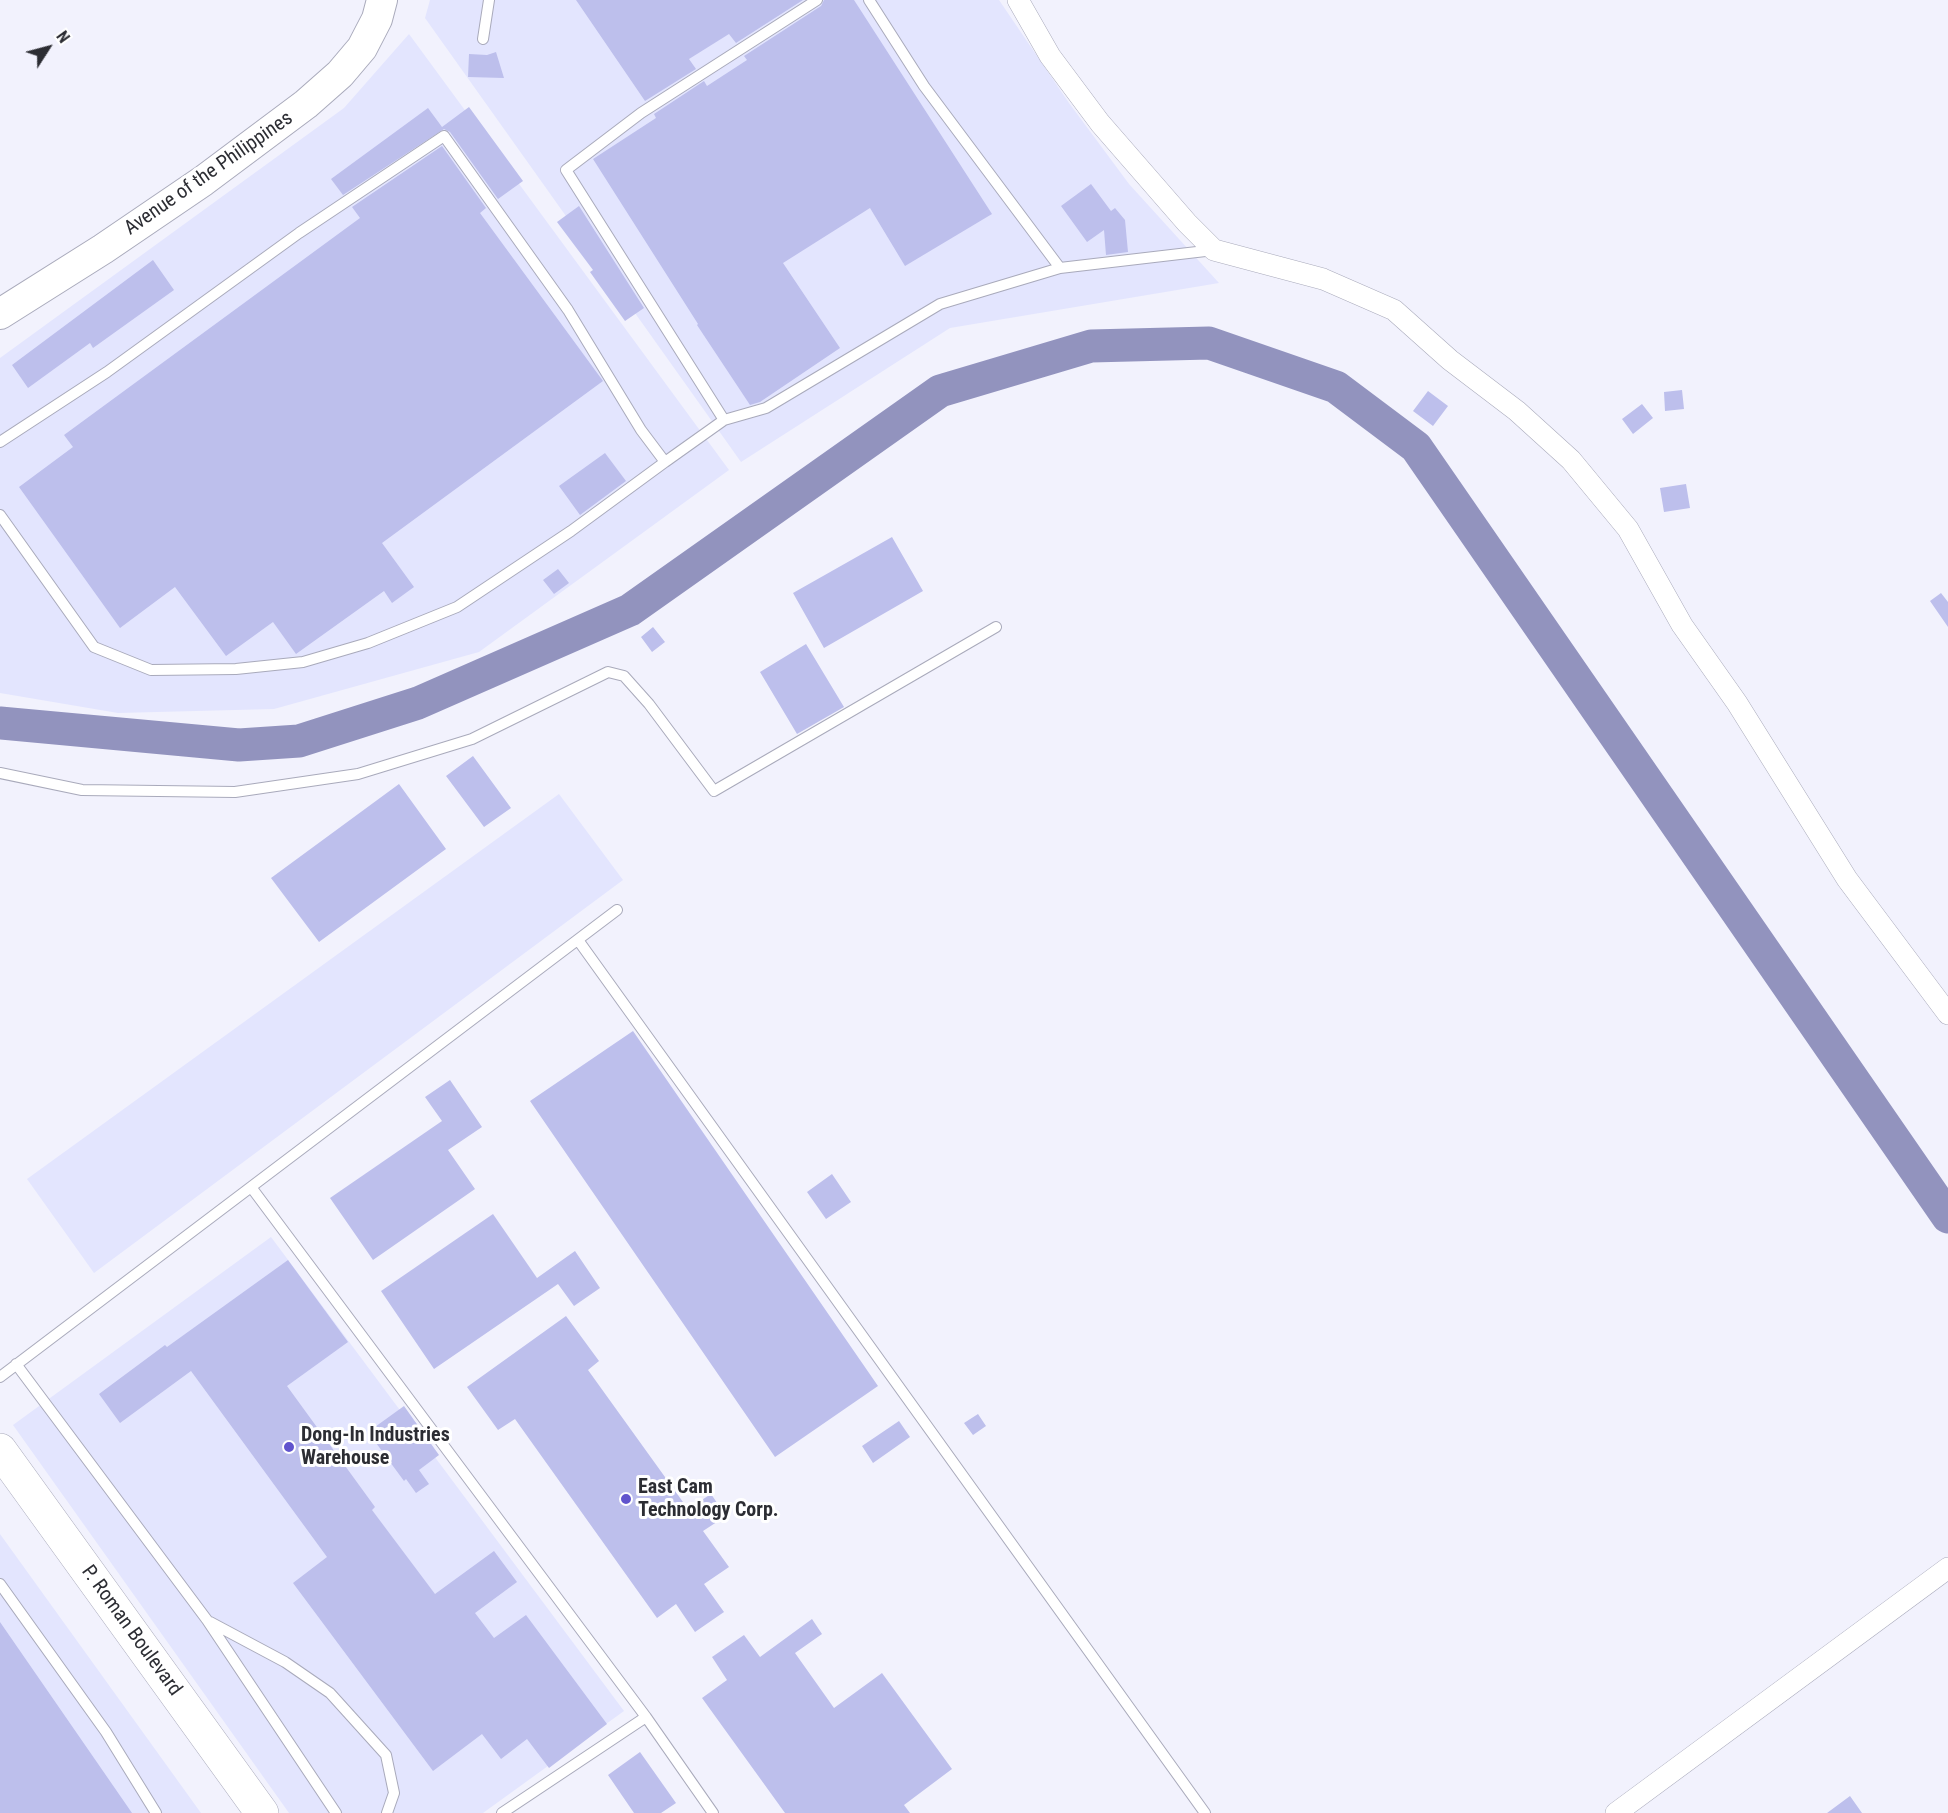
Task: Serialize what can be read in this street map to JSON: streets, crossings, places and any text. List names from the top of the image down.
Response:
{
  "streets": {
    "main road": ["Avenue of the Philippines", "P. Roman Boulevard"]
  },
  "places": ["Dong-In Industries Warehouse", "East Cam Technology Corp."],
  "north": "top right"
}
